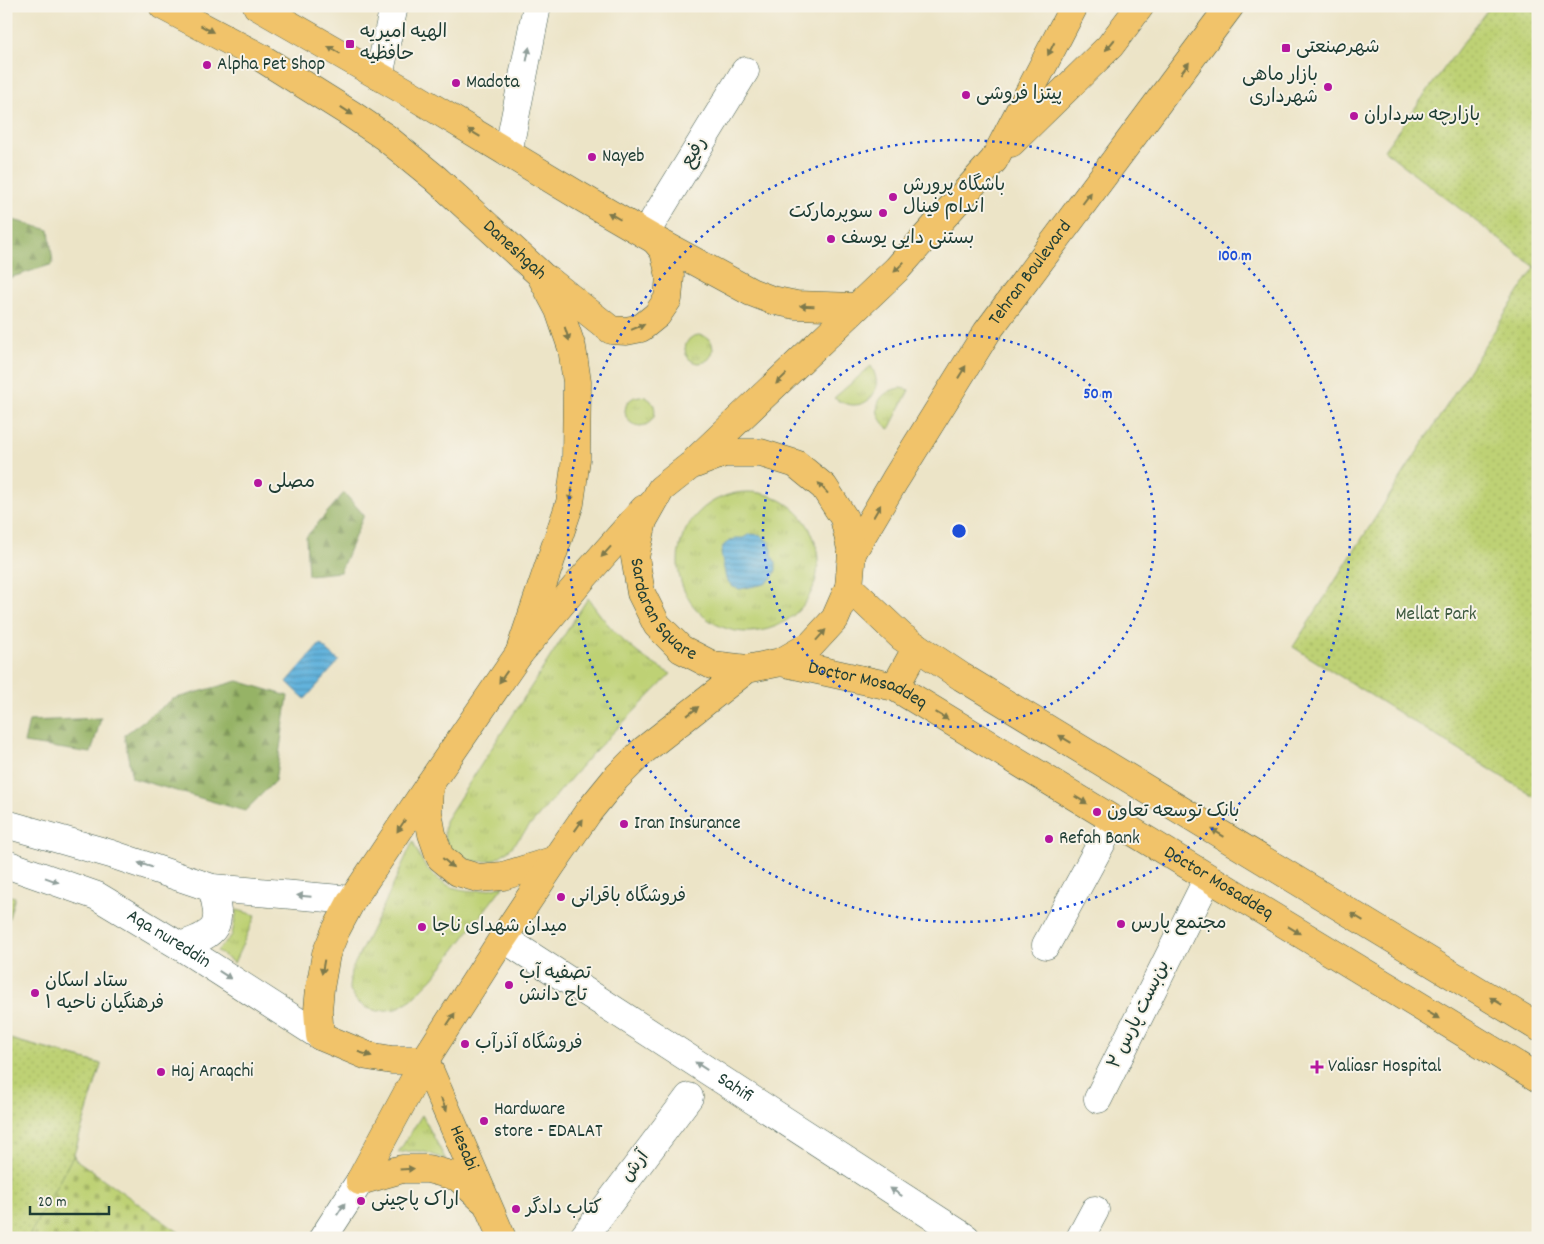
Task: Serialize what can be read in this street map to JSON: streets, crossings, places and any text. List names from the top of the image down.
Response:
{
  "streets": {
    "main road": [
      "Daneshgah",
      "Tehran Boulevard",
      "Sardaran Square",
      "Doctor Mosaddeq",
      "Hesabi"
    ],
    "street": [
      "رفیع",
      "Aqa nureddin",
      "بن‌بست پارس ۲",
      "Sahifi",
      "آرش"
    ]
  },
  "crossings": [
    ["Tehran Boulevard", "Sardaran Square"],
    ["Sardaran Square", "Doctor Mosaddeq"],
    ["Doctor Mosaddeq", "بن‌بست پارس ۲"]
  ],
  "one_way": ["Daneshgah", "Sahifi", "Hesabi"],
  "parks": ["Mellat Park"],
  "places": {
    "transit": ["الهیه امیریه حافظیه", "شهرصنعتی"],
    "other": [
      "Alpha Pet Shop",
      "Madota",
      "بازار ماهی شهرداری",
      "پیتزا فروشی",
      "بازارچه سرداران",
      "Nayeb",
      "باشگاه پرورش اندام فینال",
      "سوپرمارکت",
      "بستنی دایی یوسف",
      "مصلی",
      "بانک توسعه تعاون",
      "Iran Insurance",
      "Refah Bank",
      "فروشگاه باقرانی",
      "مجتمع پارس",
      "میدان شهدای ناجا",
      "تصفیه آب تاج دانش",
      "ستاد اسکان فرهنگیان ناحیه ۱",
      "فروشگاه آذرآب",
      "Haj Araqchi",
      "Hardware store - EDALAT",
      "اراک پاچینی",
      "کتاب دادگر"
    ],
    "health": ["Valiasr Hospital"]
  },
  "scale_bar": "20 m",
  "rings": ["100 m", "50 m"]
}
